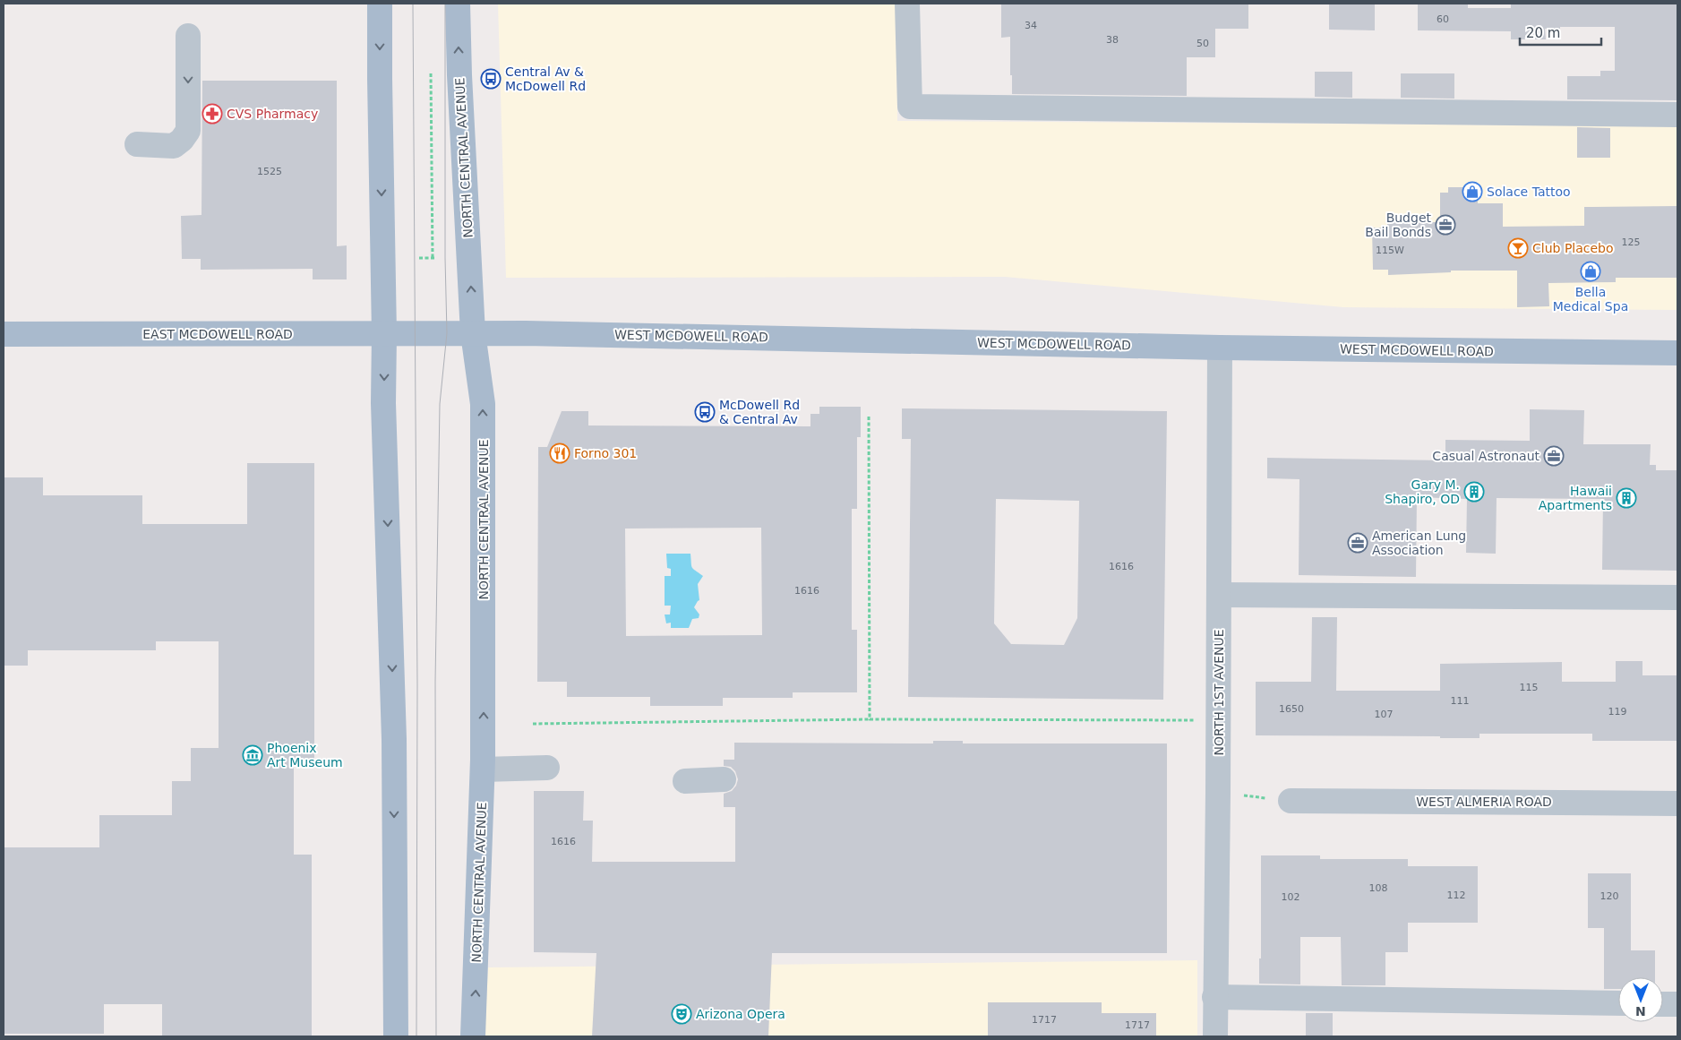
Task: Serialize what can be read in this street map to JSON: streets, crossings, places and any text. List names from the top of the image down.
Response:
{
  "streets": {
    "main road": ["NORTH CENTRAL AVENUE", "EAST MCDOWELL ROAD", "WEST MCDOWELL ROAD"],
    "street": ["NORTH 1ST AVENUE", "WEST ALMERIA ROAD"]
  },
  "crossings": [
    ["NORTH CENTRAL AVENUE", "WEST MCDOWELL ROAD"],
    ["EAST MCDOWELL ROAD", "WEST MCDOWELL ROAD"],
    ["WEST MCDOWELL ROAD", "NORTH 1ST AVENUE"]
  ],
  "places": {
    "bus stop": ["Central Av & McDowell Rd", "McDowell Rd & Central Av"],
    "pharmacy": ["CVS Pharmacy"],
    "shop": ["Solace Tattoo", "Bella Medical Spa"],
    "office": ["Budget Bail Bonds", "Casual Astronaut", "American Lung Association"],
    "bar": ["Club Placebo"],
    "restaurant": ["Forno 301"],
    "building": ["Gary M. Shapiro, OD", "Hawaii Apartments"],
    "museum": ["Phoenix Art Museum"],
    "theatre": ["Arizona Opera"]
  },
  "house_numbers": [
    "60",
    "34",
    "38",
    "50",
    "1525",
    "125",
    "115W",
    "1616",
    "1616",
    "115",
    "111",
    "1650",
    "119",
    "107",
    "1616",
    "108",
    "112",
    "120",
    "102",
    "1717",
    "1717"
  ],
  "scale_bar": "20 m",
  "north": "bottom"
}
